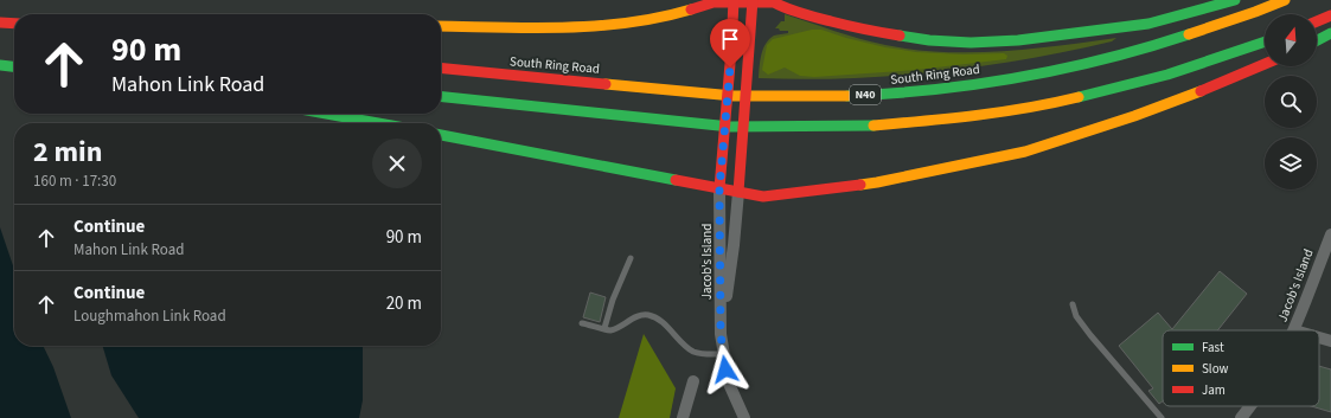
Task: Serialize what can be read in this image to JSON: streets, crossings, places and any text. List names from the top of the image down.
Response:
{
  "streets": {
    "main road": ["South Ring Road", "N40"],
    "street": ["Jacob's Island"]
  },
  "legend": ["Fast", "Slow", "Jam"],
  "north": "top",
  "page": {
    "turn": ["90 m", "Mahon Link Road"],
    "heading": ["2 min", "160 m · 17:30"],
    "list": [
      {
        "name": "Continue",
        "note": "Mahon Link Road",
        "value": "90 m"
      },
      {
        "name": "Continue",
        "note": "Loughmahon Link Road",
        "value": "20 m"
      }
    ]
  }
}
